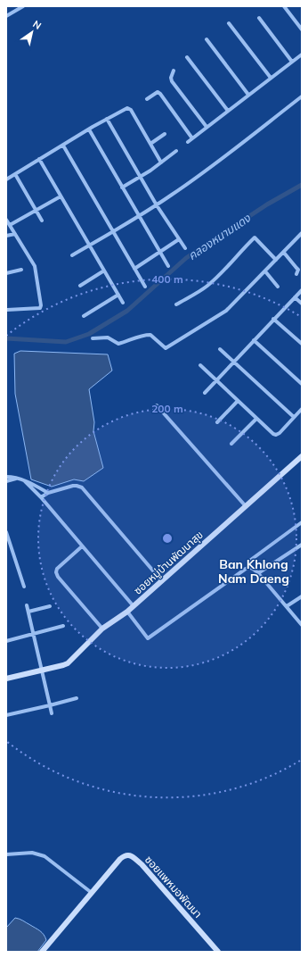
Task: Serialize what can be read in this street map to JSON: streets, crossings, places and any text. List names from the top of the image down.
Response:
{
  "streets": {
    "street": ["ซอยหมู่บ้านพัฒนาสุข", "ซอยแพหมอพัฒนา"]
  },
  "districts": ["Ban Khlong Nam Daeng"],
  "water": ["คลองหนามแดง"],
  "north": "top right",
  "rings": ["400 m", "200 m"]
}
